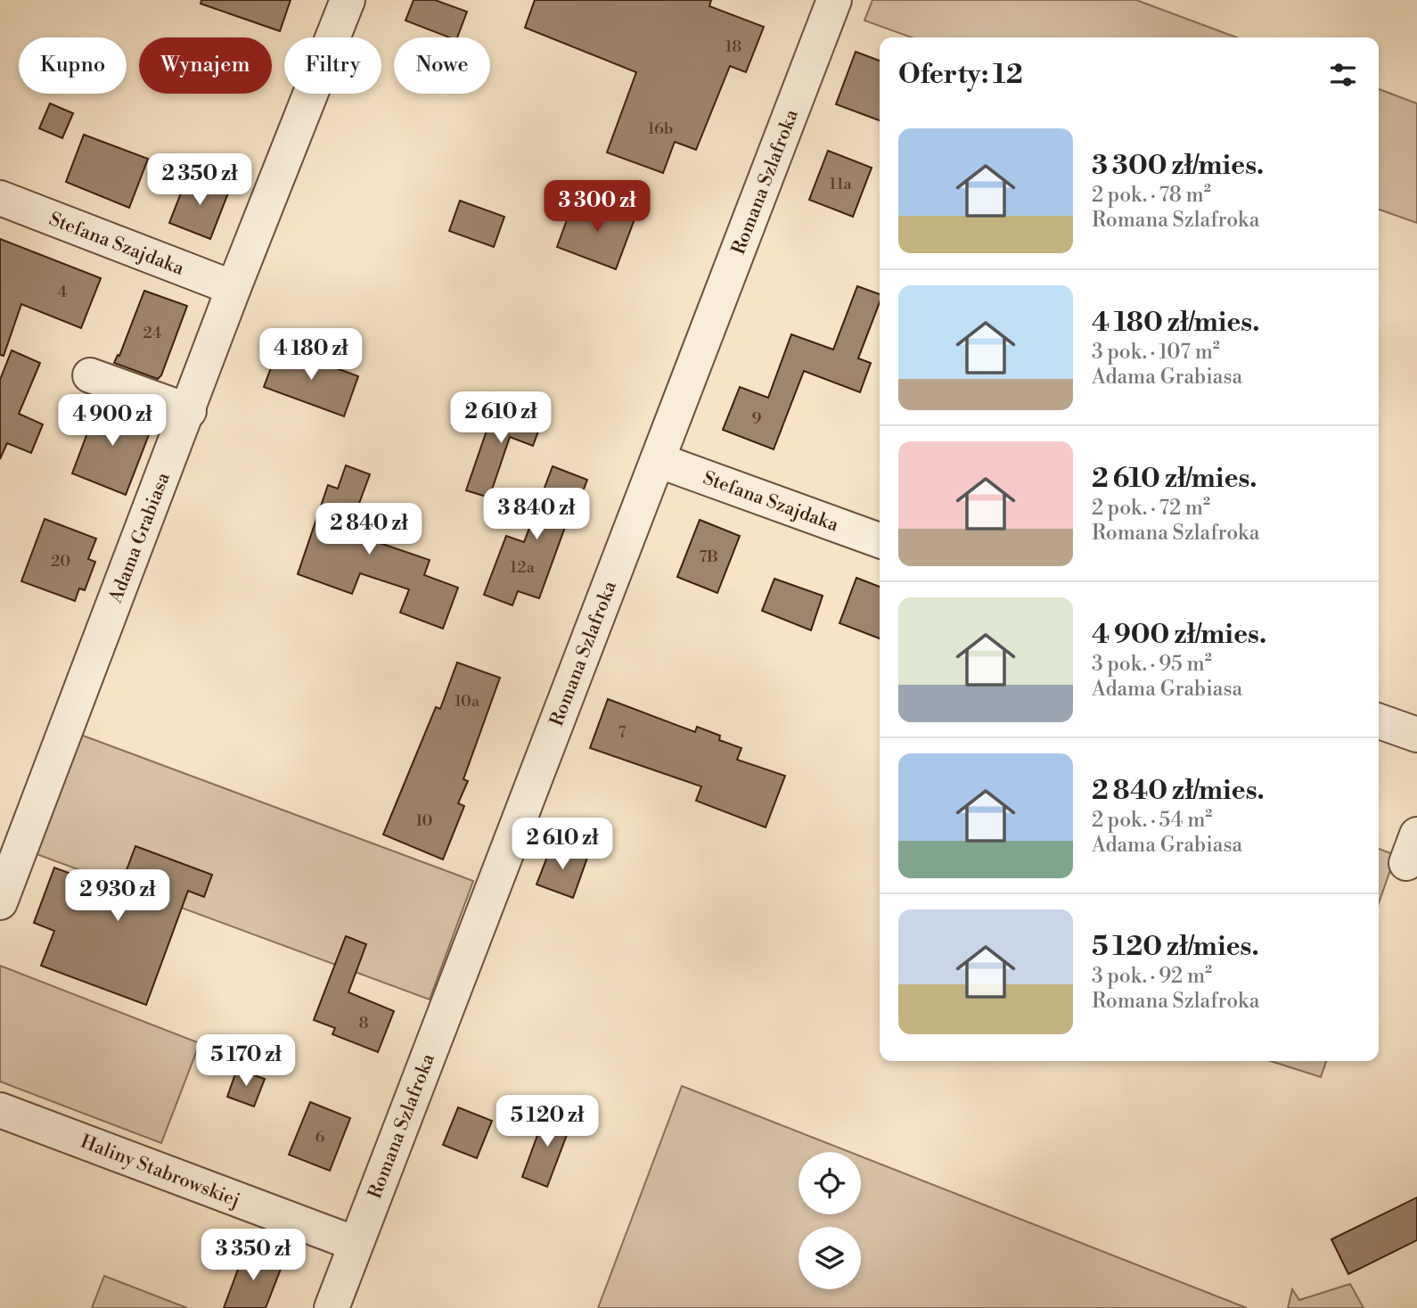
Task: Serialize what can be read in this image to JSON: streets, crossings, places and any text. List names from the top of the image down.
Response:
{
  "streets": {
    "street": [
      "Romana Szlafroka",
      "Stefana Szajdaka",
      "Adama Grabiasa",
      "Haliny Stabrowskiej"
    ]
  },
  "crossings": [
    ["Romana Szlafroka", "Stefana Szajdaka"],
    ["Romana Szlafroka", "Haliny Stabrowskiej"],
    ["Stefana Szajdaka", "Adama Grabiasa"]
  ],
  "house_numbers": [
    "18",
    "16b",
    "11a",
    "4",
    "24",
    "9",
    "7B",
    "20",
    "12a",
    "10a",
    "7",
    "10",
    "8",
    "6"
  ],
  "page": {
    "chip": [
      "Kupno",
      "Wynajem",
      "Filtry",
      "Nowe"
    ],
    "heading": "Oferty: 12",
    "list": [
      {
        "name": "3 300 zł/mies.",
        "note": "2 pok. · 78 m² · Romana Szlafroka"
      },
      {
        "name": "4 180 zł/mies.",
        "note": "3 pok. · 107 m² · Adama Grabiasa"
      },
      {
        "name": "2 610 zł/mies.",
        "note": "2 pok. · 72 m² · Romana Szlafroka"
      },
      {
        "name": "4 900 zł/mies.",
        "note": "3 pok. · 95 m² · Adama Grabiasa"
      },
      {
        "name": "2 840 zł/mies.",
        "note": "2 pok. · 54 m² · Adama Grabiasa"
      },
      {
        "name": "5 120 zł/mies.",
        "note": "3 pok. · 92 m² · Romana Szlafroka"
      }
    ],
    "price": [
      "2 350 zł",
      "3 300 zł",
      "4 180 zł",
      "2 610 zł",
      "4 900 zł",
      "3 840 zł",
      "2 840 zł",
      "2 610 zł",
      "2 930 zł",
      "5 170 zł",
      "5 120 zł",
      "3 350 zł"
    ]
  }
}
